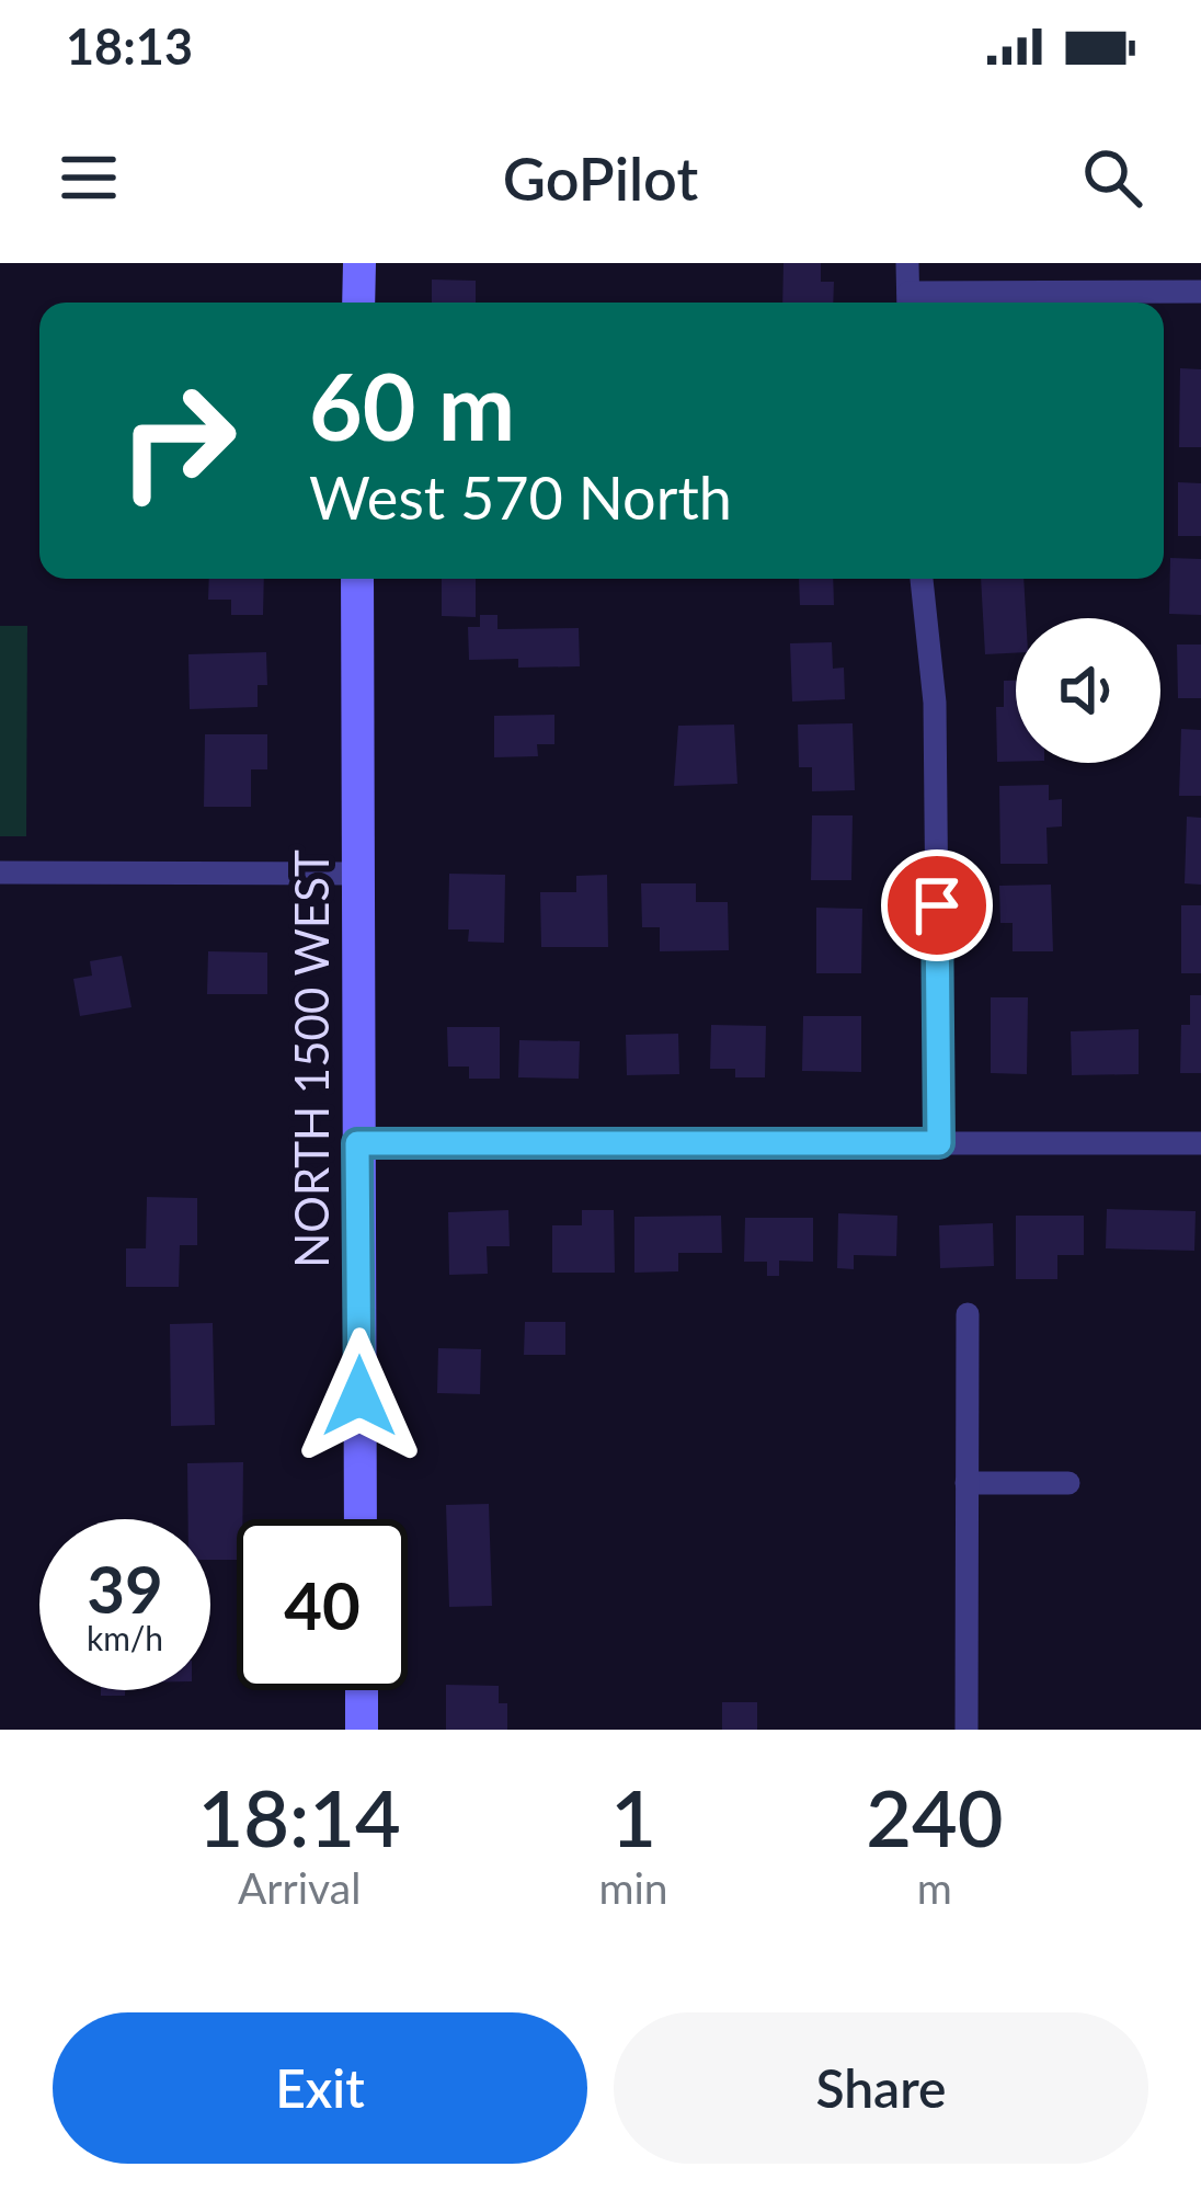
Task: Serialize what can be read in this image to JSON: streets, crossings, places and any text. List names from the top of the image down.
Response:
{
  "streets": {
    "street": ["NORTH 1500 WEST"]
  },
  "page": {
    "status": "18:13",
    "header": "GoPilot",
    "turn": ["60 m", "West 570 North"],
    "speed": "39 km/h",
    "limit": "40",
    "eta": [
      "18:14",
      "Arrival",
      "1",
      "min",
      "240",
      "m"
    ],
    "buttons": ["Exit", "Share"]
  }
}
